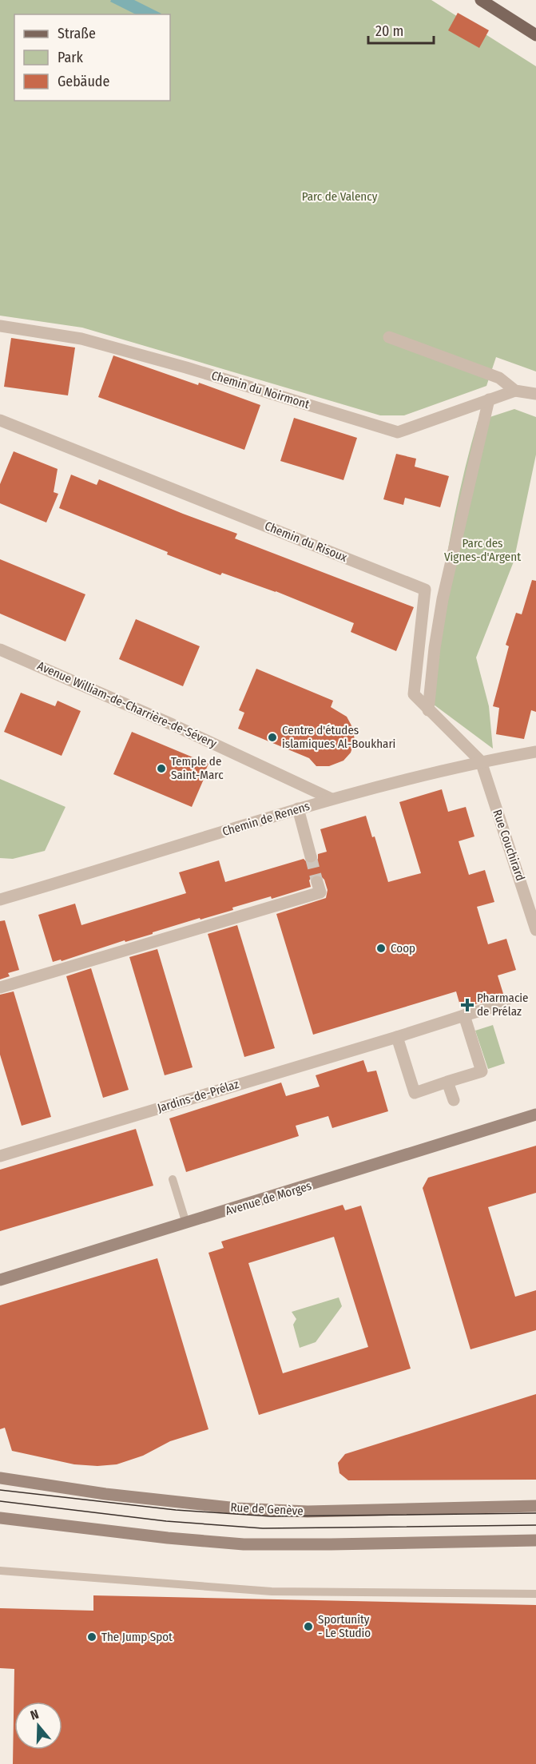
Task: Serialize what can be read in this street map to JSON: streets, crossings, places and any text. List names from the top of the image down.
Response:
{
  "streets": {
    "main road": ["Avenue de Morges", "Rue de Genève"],
    "street": [
      "Chemin du Noirmont",
      "Chemin du Risoux",
      "Avenue William-de-Charrière-de-Sévery",
      "Chemin de Renens",
      "Rue Couchirard",
      "Jardins-de-Prélaz"
    ]
  },
  "crossings": [
    ["Chemin du Risoux", "Chemin de Renens"],
    ["Chemin du Risoux", "Rue Couchirard"],
    ["Avenue William-de-Charrière-de-Sévery", "Chemin de Renens"],
    ["Chemin de Renens", "Rue Couchirard"]
  ],
  "parks": ["Parc de Valency", "Parc des Vignes-d'Argent"],
  "places": {
    "other": [
      "Centre d'études islamiques Al-Boukhari",
      "Temple de Saint-Marc",
      "Coop",
      "Sportunity - Le Studio",
      "The Jump Spot"
    ],
    "health": ["Pharmacie de Prélaz"]
  },
  "legend": ["Straße", "Park", "Gebäude"],
  "scale_bar": "20 m",
  "north": "top"
}
